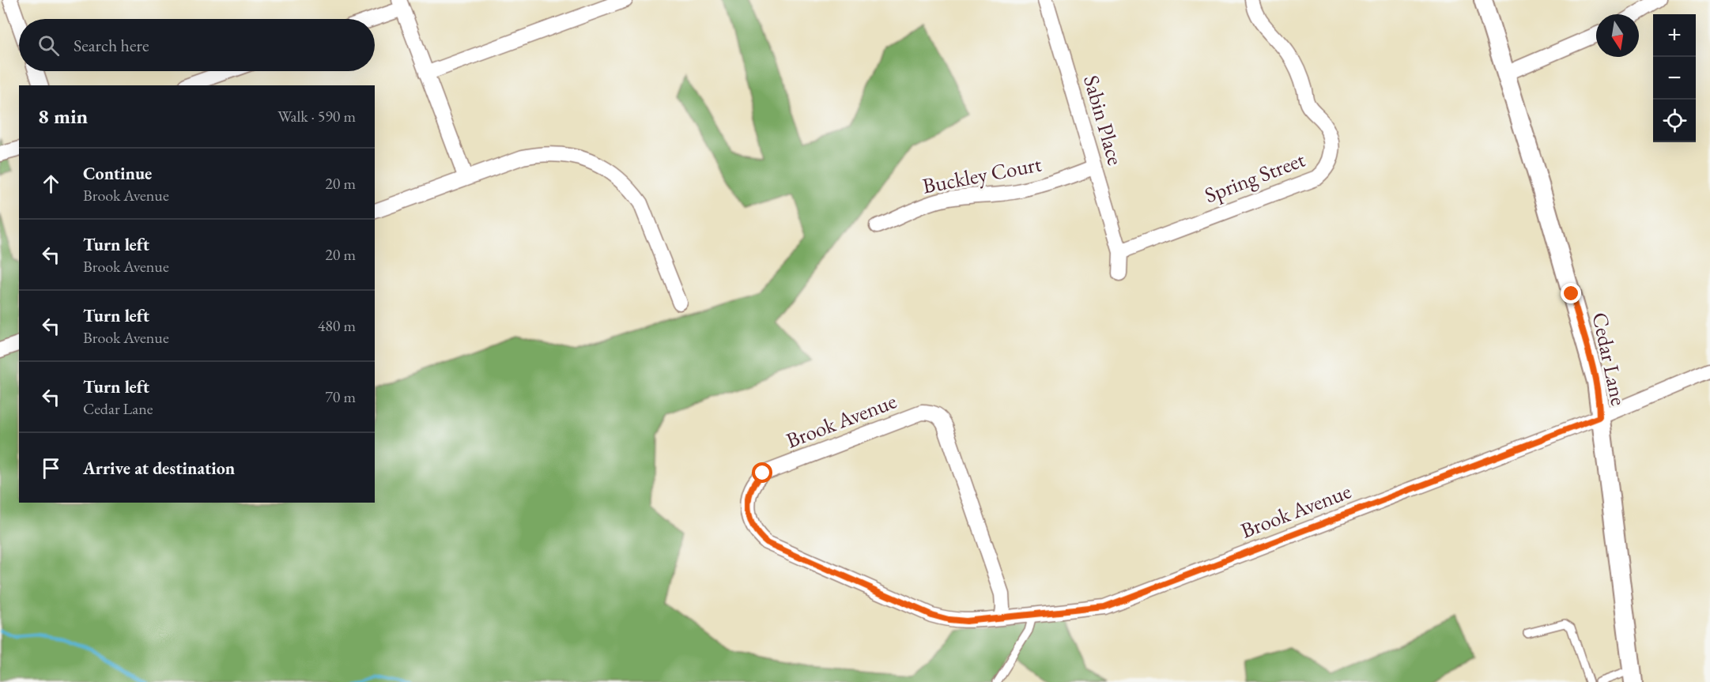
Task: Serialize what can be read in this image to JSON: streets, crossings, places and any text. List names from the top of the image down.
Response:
{
  "streets": {
    "street": [
      "Sabin Place",
      "Buckley Court",
      "Spring Street",
      "Cedar Lane",
      "Brook Avenue"
    ]
  },
  "crossings": [
    ["Sabin Place", "Buckley Court"],
    ["Sabin Place", "Spring Street"],
    ["Cedar Lane", "Brook Avenue"]
  ],
  "north": "bottom",
  "page": {
    "map_buttons": ["+", "−"],
    "search": "Search here",
    "heading": ["8 min", "Walk · 590 m"],
    "list": [
      ["Continue", "Brook Avenue", "20 m"],
      ["Turn left", "Brook Avenue", "20 m"],
      ["Turn left", "Brook Avenue", "480 m"],
      ["Turn left", "Cedar Lane", "70 m"],
      "Arrive at destination"
    ]
  }
}
